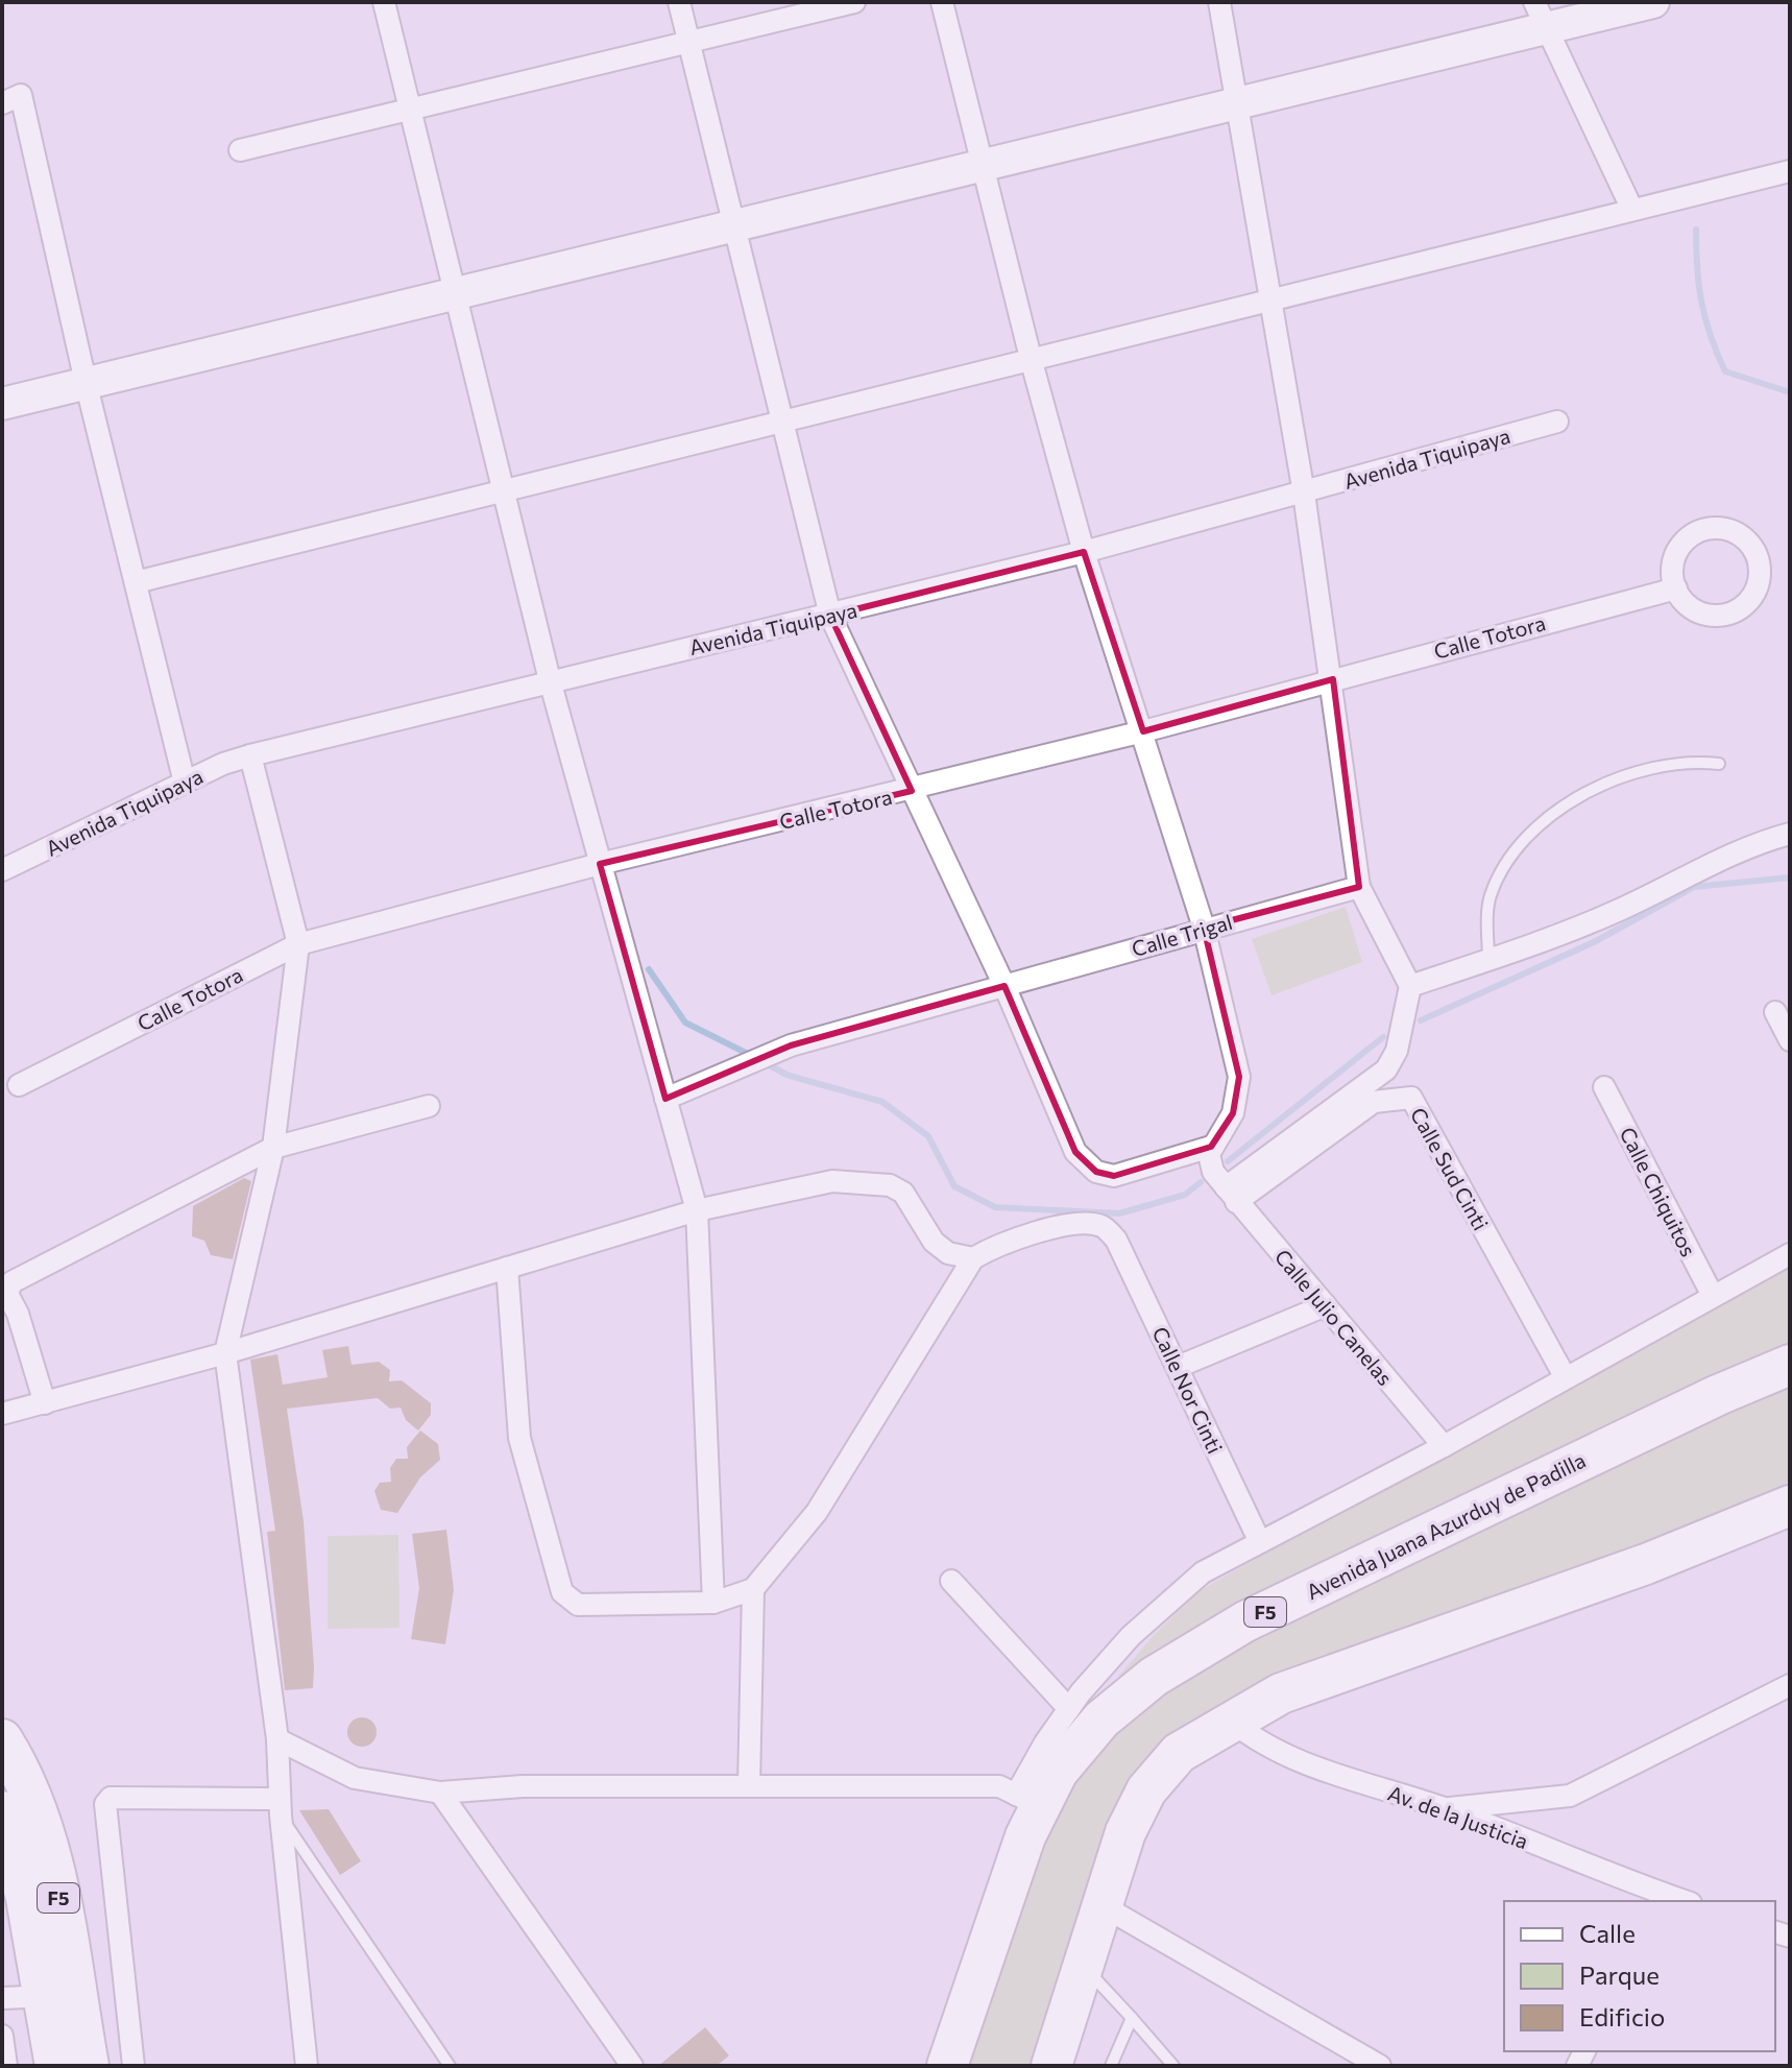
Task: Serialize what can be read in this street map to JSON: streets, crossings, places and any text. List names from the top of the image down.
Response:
{
  "streets": {
    "highway": ["Avenida Juana Azurduy de Padilla", "F5"],
    "street": [
      "Avenida Tiquipaya",
      "Calle Totora",
      "Calle Trigal",
      "Calle Sud Cinti",
      "Calle Chiquitos",
      "Calle Julio Canelas",
      "Calle Nor Cinti",
      "Av. de la Justicia"
    ]
  },
  "crossings": [
    ["Calle Sud Cinti", "Calle Julio Canelas"]
  ],
  "legend": ["Calle", "Parque", "Edificio"]
}
